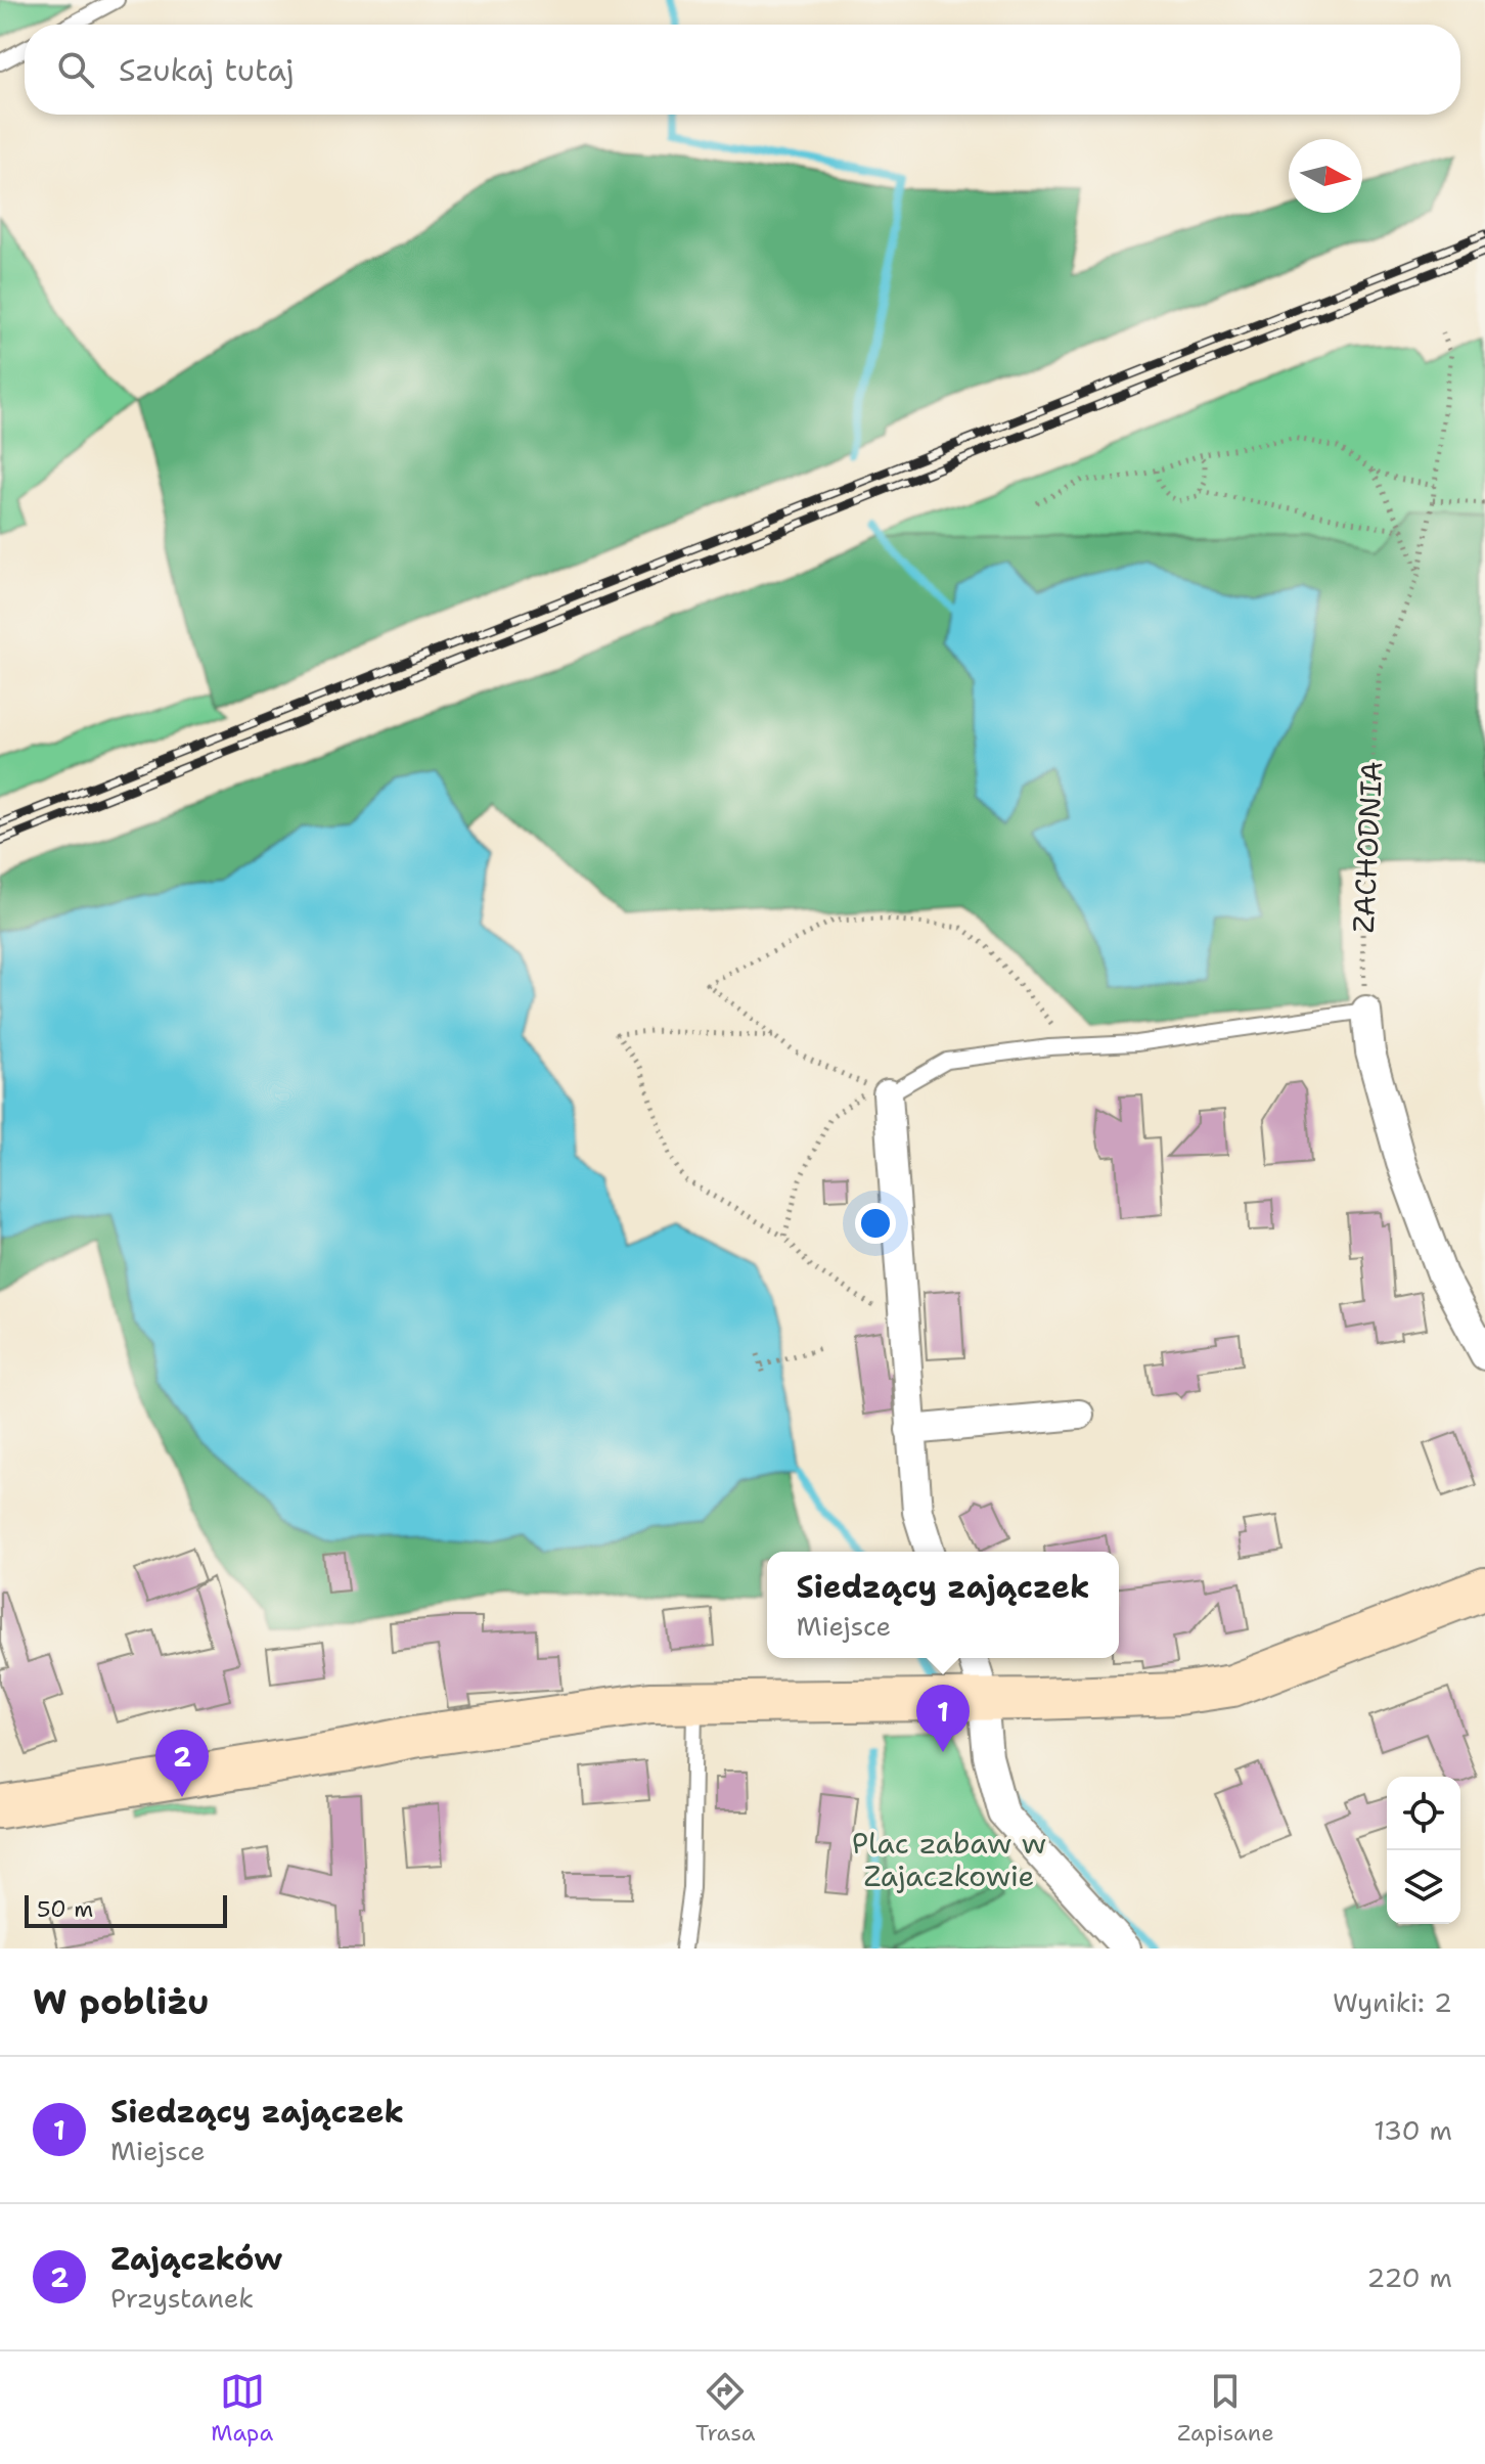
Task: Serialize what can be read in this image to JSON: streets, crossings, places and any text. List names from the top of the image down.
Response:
{
  "streets": {
    "path": ["ZACHODNIA"]
  },
  "parks": ["Plac zabaw w Zajaczkowie"],
  "scale_bar": "50 m",
  "north": "right",
  "page": {
    "search": "Szukaj tutaj",
    "popup": ["Siedzący zajączek", "Miejsce"],
    "pins": ["1", "2"],
    "scale": "50 m",
    "heading": ["W pobliżu", "Wyniki: 2"],
    "list": [
      {
        "mark": "1",
        "name": "Siedzący zajączek",
        "note": "Miejsce",
        "value": "130 m"
      },
      {
        "mark": "2",
        "name": "Zajączków",
        "note": "Przystanek",
        "value": "220 m"
      }
    ],
    "nav": ["Mapa", "Trasa", "Zapisane"]
  }
}
